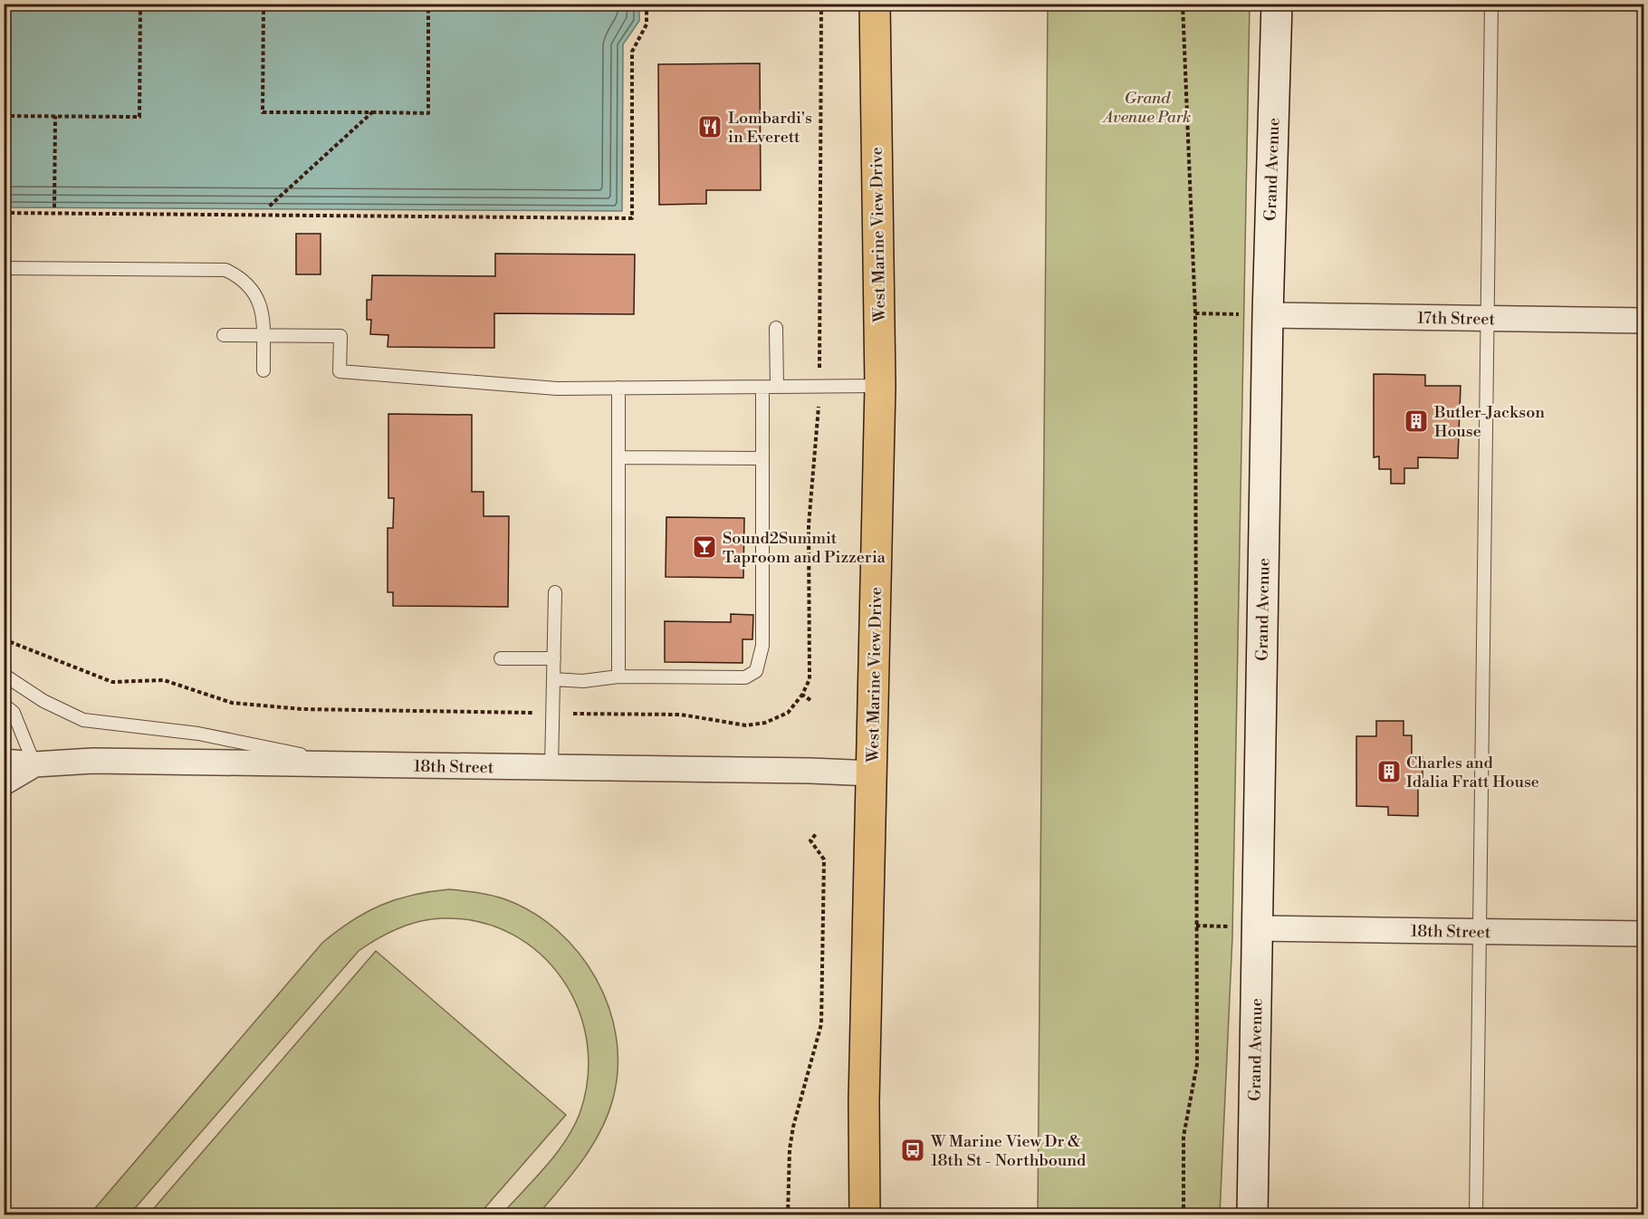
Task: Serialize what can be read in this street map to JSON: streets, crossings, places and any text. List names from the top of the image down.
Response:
{
  "streets": {
    "main road": ["West Marine View Drive"],
    "street": ["Grand Avenue", "17th Street", "18th Street"]
  },
  "crossings": [
    ["Grand Avenue", "17th Street"],
    ["Grand Avenue", "18th Street"],
    ["West Marine View Drive", "18th Street"]
  ],
  "parks": ["Grand Avenue Park"],
  "places": {
    "restaurant": ["Lombardi's in Everett"],
    "building": ["Butler-Jackson House", "Charles and Idalia Fratt House"],
    "bar": ["Sound2Summit Taproom and Pizzeria"],
    "bus stop": ["W Marine View Dr & 18th St - Northbound"]
  }
}
